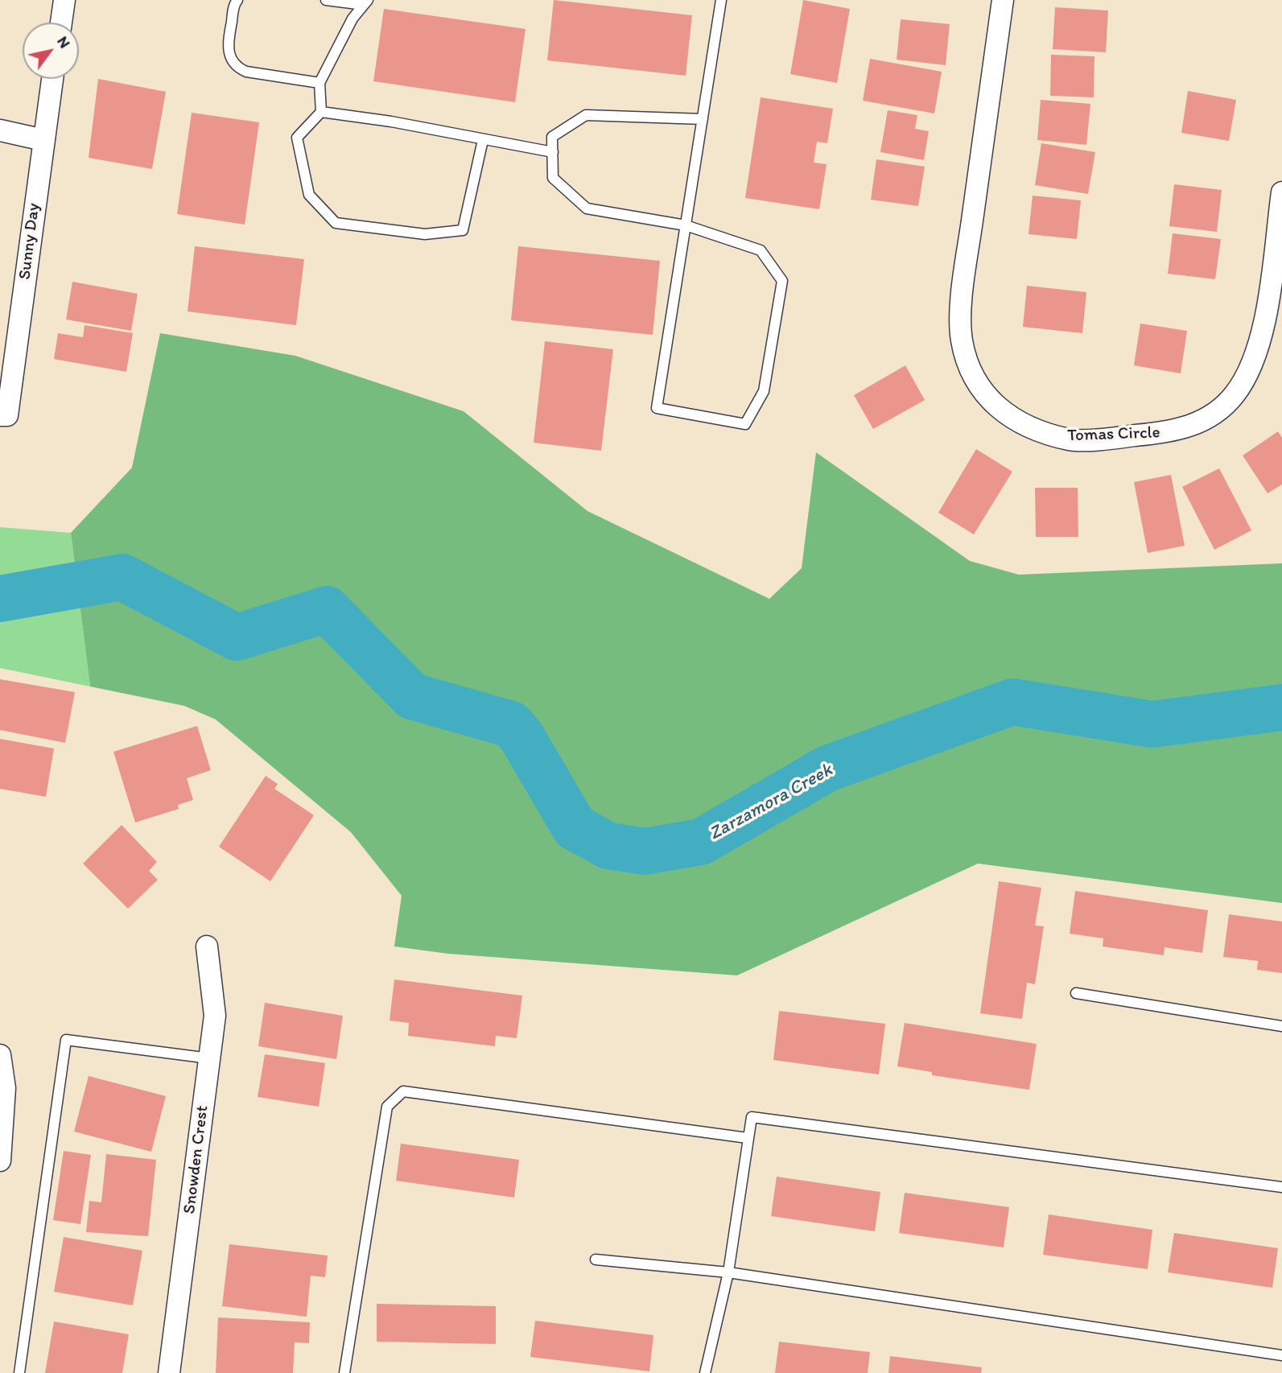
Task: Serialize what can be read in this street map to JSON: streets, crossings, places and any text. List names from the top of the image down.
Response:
{
  "streets": {
    "street": ["Sunny Day", "Tomas Circle", "Snowden Crest"]
  },
  "water": ["Zarzamora Creek"],
  "north": "top right"
}
